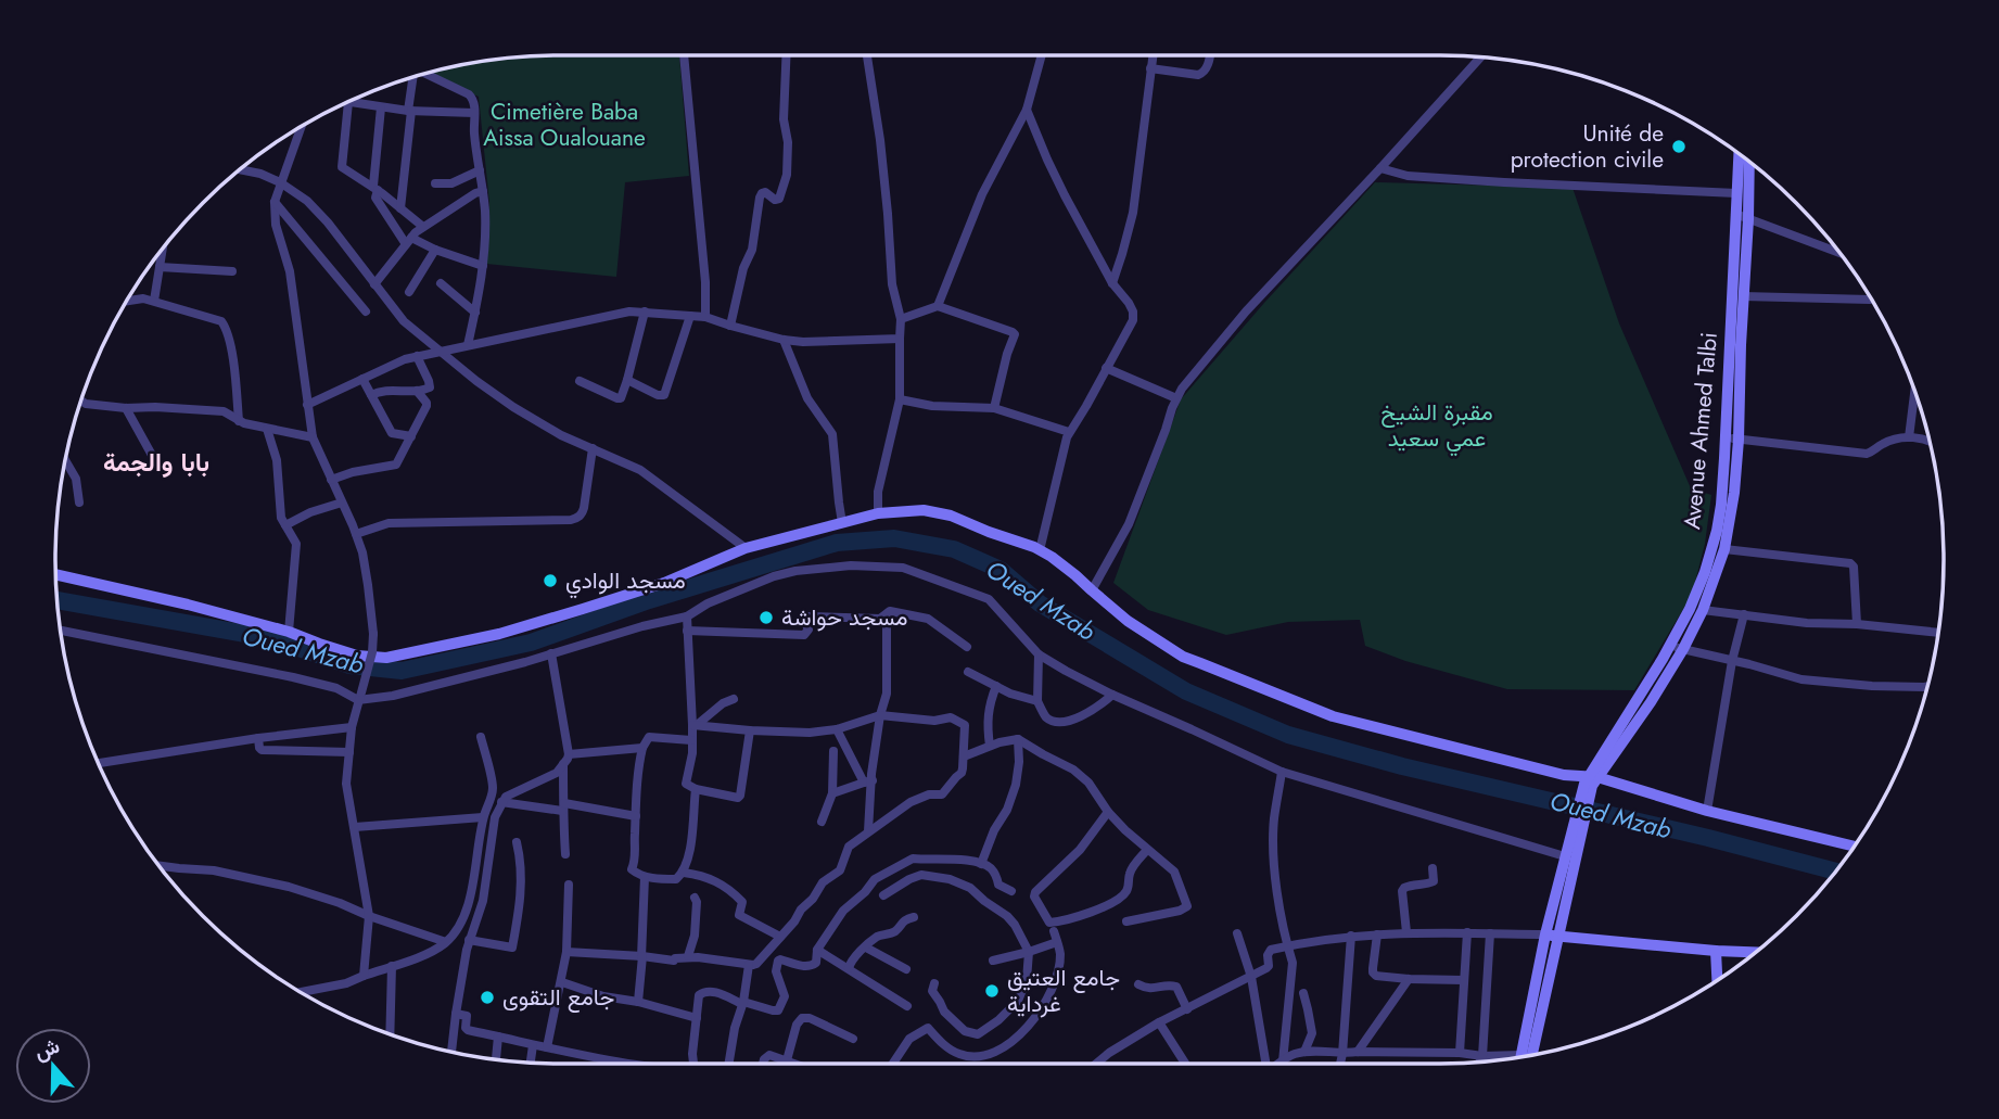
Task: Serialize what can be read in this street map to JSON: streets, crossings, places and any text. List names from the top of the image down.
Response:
{
  "streets": {
    "main road": ["Avenue Ahmed Talbi"]
  },
  "districts": ["بابا والجمة"],
  "water": ["Oued Mzab"],
  "parks": ["Cimetière Baba Aissa Oualouane", "مقبرة الشيخ عمي سعيد"],
  "places": [
    "Unité de protection civile",
    "مسجد الوادي",
    "مسجد حواشة",
    "جامع العتيق غرداية",
    "جامع التقوى"
  ],
  "north": "top"
}
